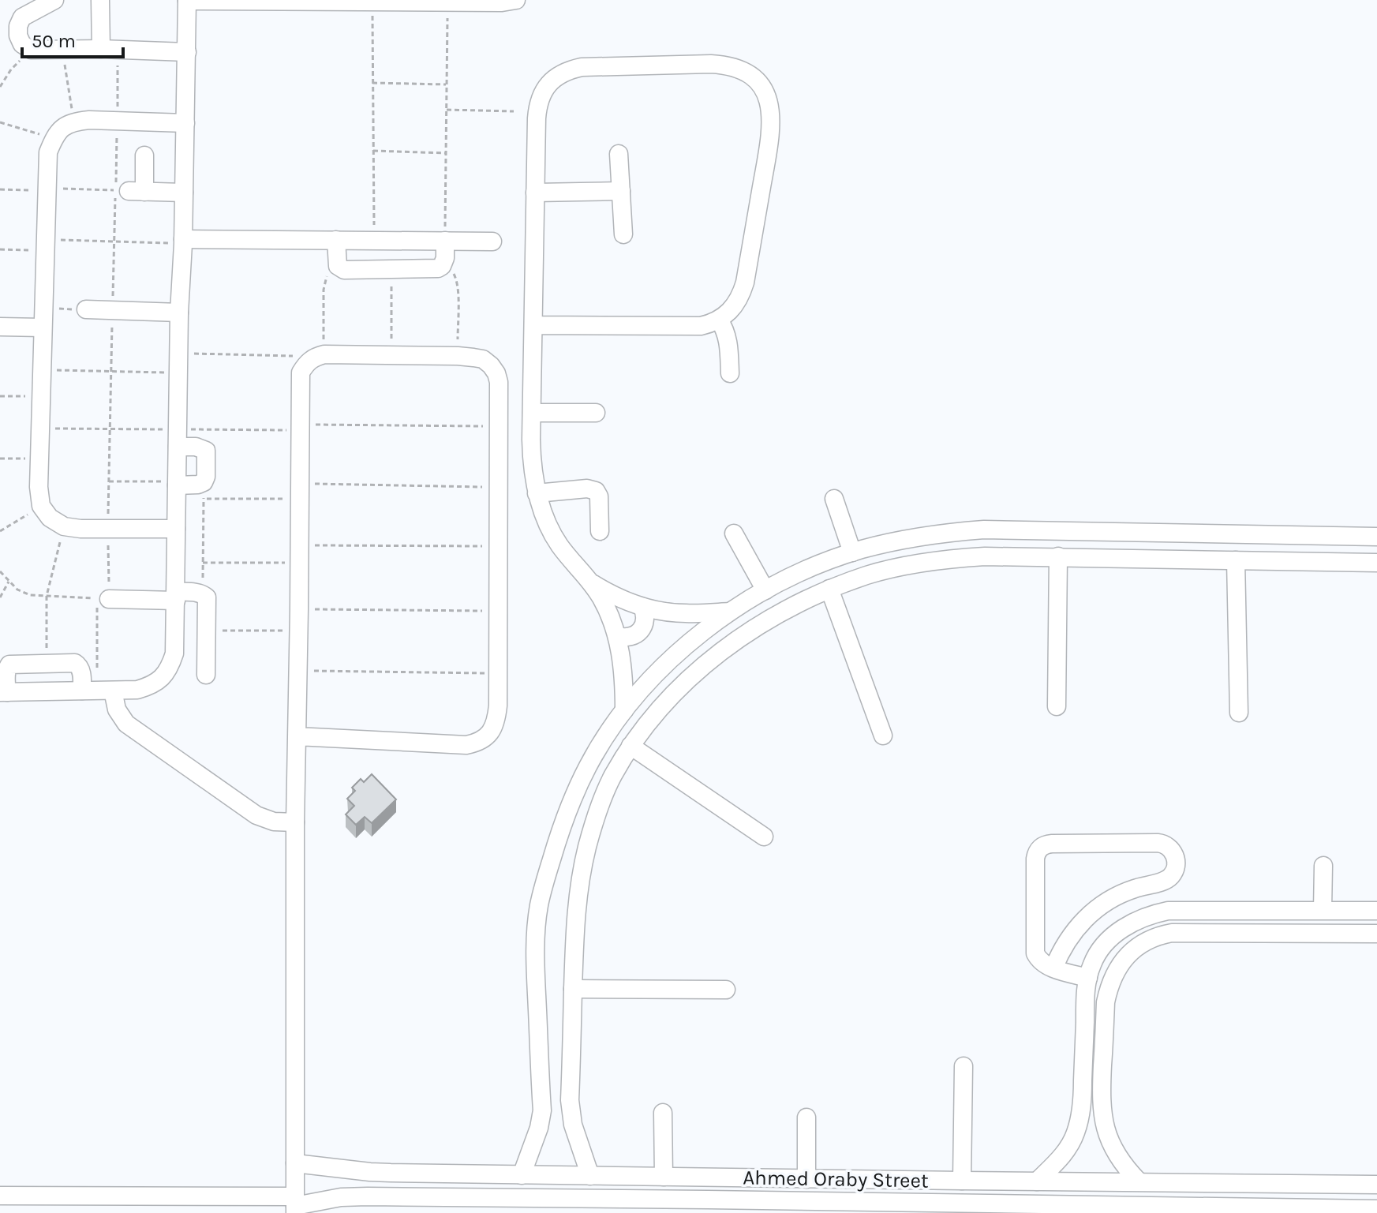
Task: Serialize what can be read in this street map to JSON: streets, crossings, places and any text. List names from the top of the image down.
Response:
{
  "streets": {
    "street": ["Ahmed Oraby Street"]
  },
  "scale_bar": "50 m"
}
